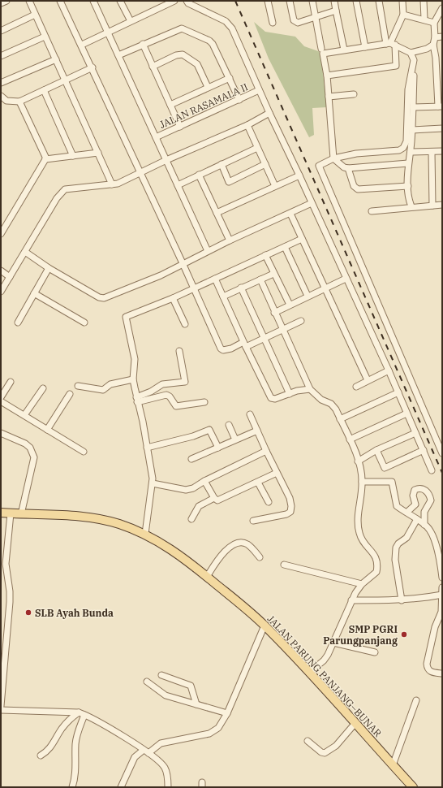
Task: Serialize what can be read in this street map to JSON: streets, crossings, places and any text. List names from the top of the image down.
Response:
{
  "streets": {
    "main road": ["JALAN PARUNG PANJANG–BUNAR"],
    "street": ["JALAN RASAMALA II"]
  },
  "places": ["SLB Ayah Bunda", "SMP PGRI Parungpanjang"]
}
